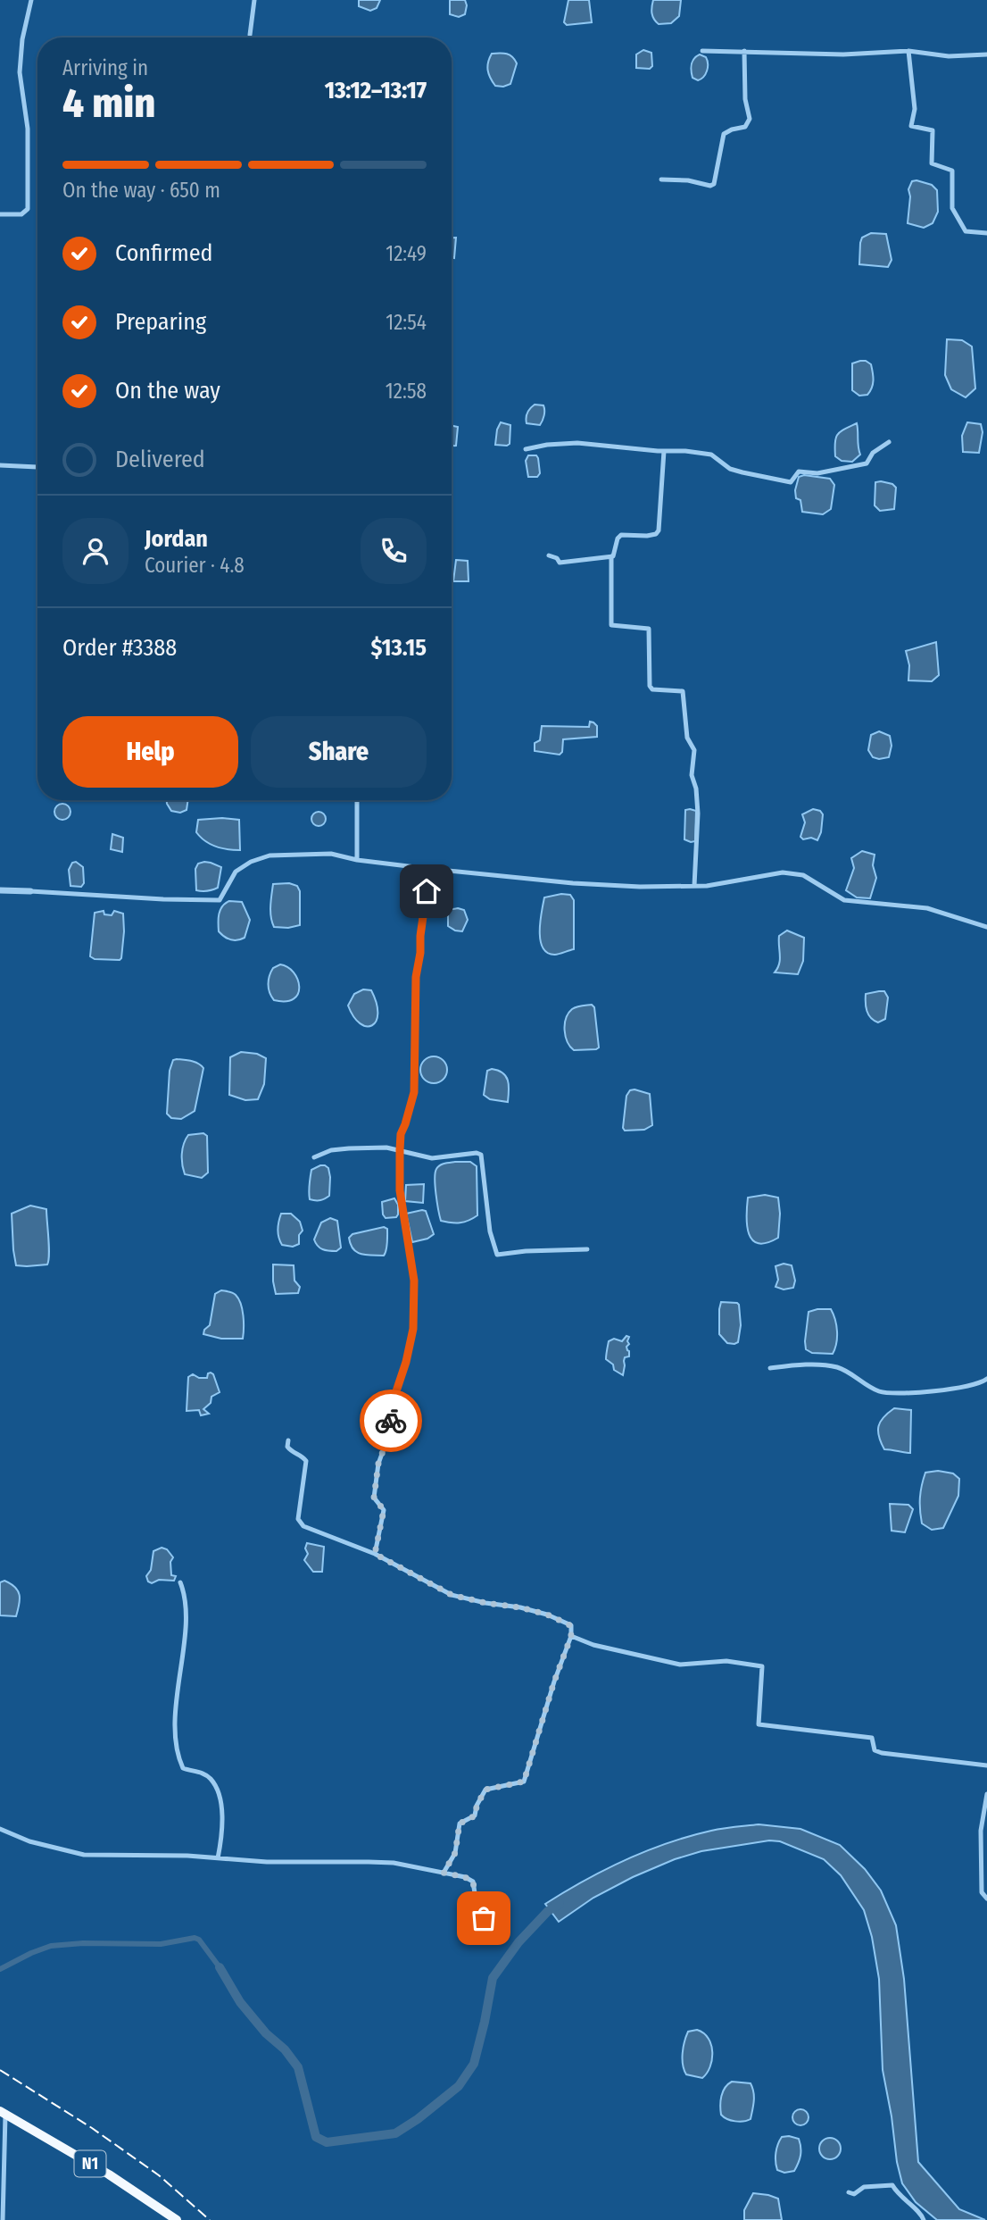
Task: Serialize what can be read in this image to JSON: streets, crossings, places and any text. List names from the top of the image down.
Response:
{
  "streets": {
    "highway": ["N1"]
  },
  "page": {
    "heading": ["4 min", "Arriving in", "13:12–13:17"],
    "panel": [
      "Jordan",
      "Courier · 4.8",
      "Order #3388",
      "$13.15"
    ],
    "bar": "On the way · 650 m",
    "list": [
      ["Confirmed", "12:49"],
      ["Preparing", "12:54"],
      ["On the way", "12:58"],
      "Delivered"
    ],
    "buttons": ["Help", "Share"]
  }
}
